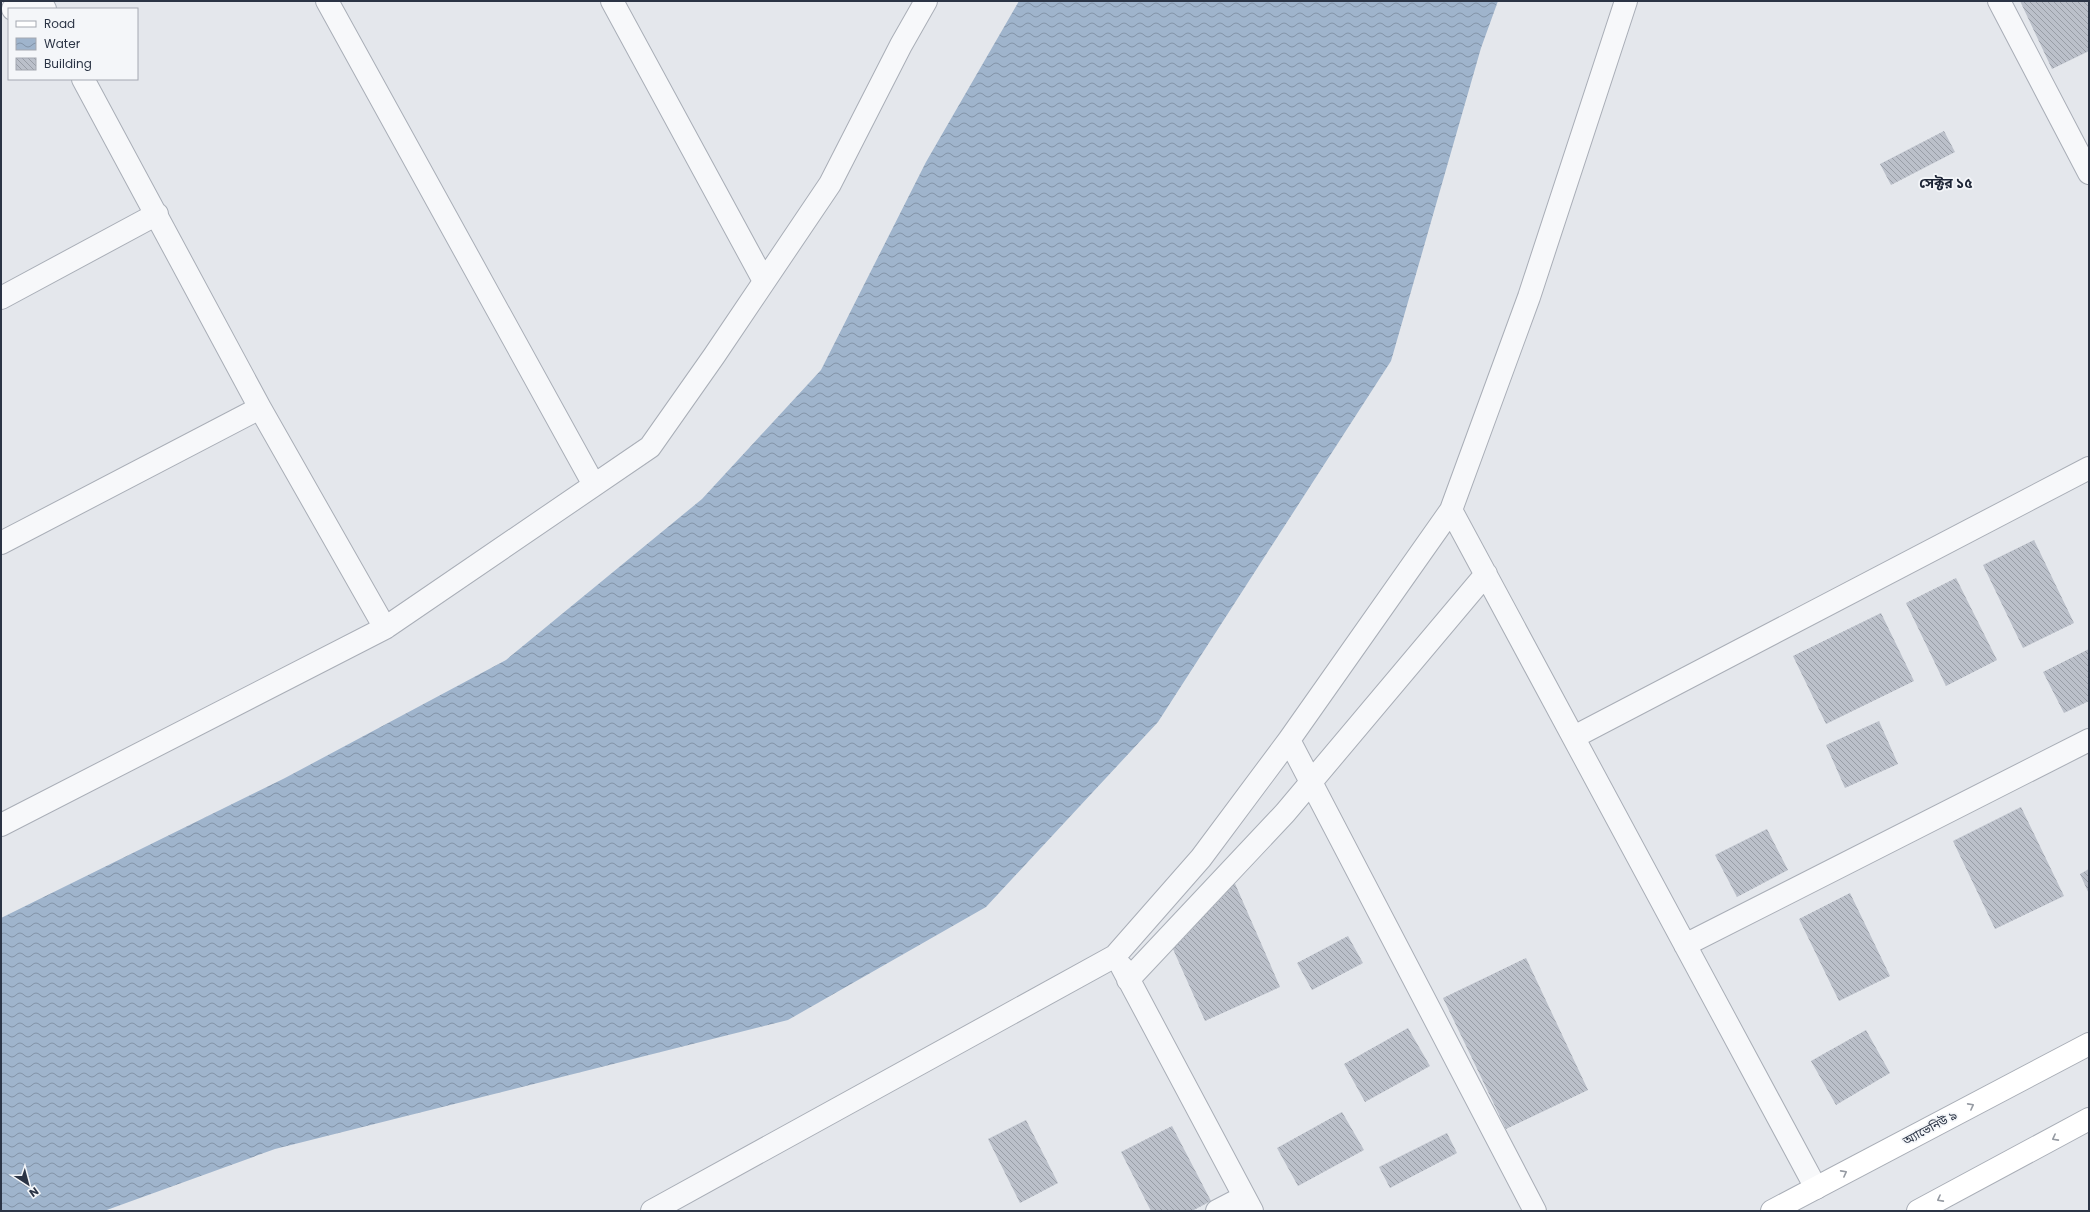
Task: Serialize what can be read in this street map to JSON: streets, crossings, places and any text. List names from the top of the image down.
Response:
{
  "streets": {
    "street": ["অ্যাভেনিউ ৯"]
  },
  "districts": ["সেক্টর ১৫"],
  "legend": ["Road", "Water", "Building"],
  "north": "bottom right"
}
